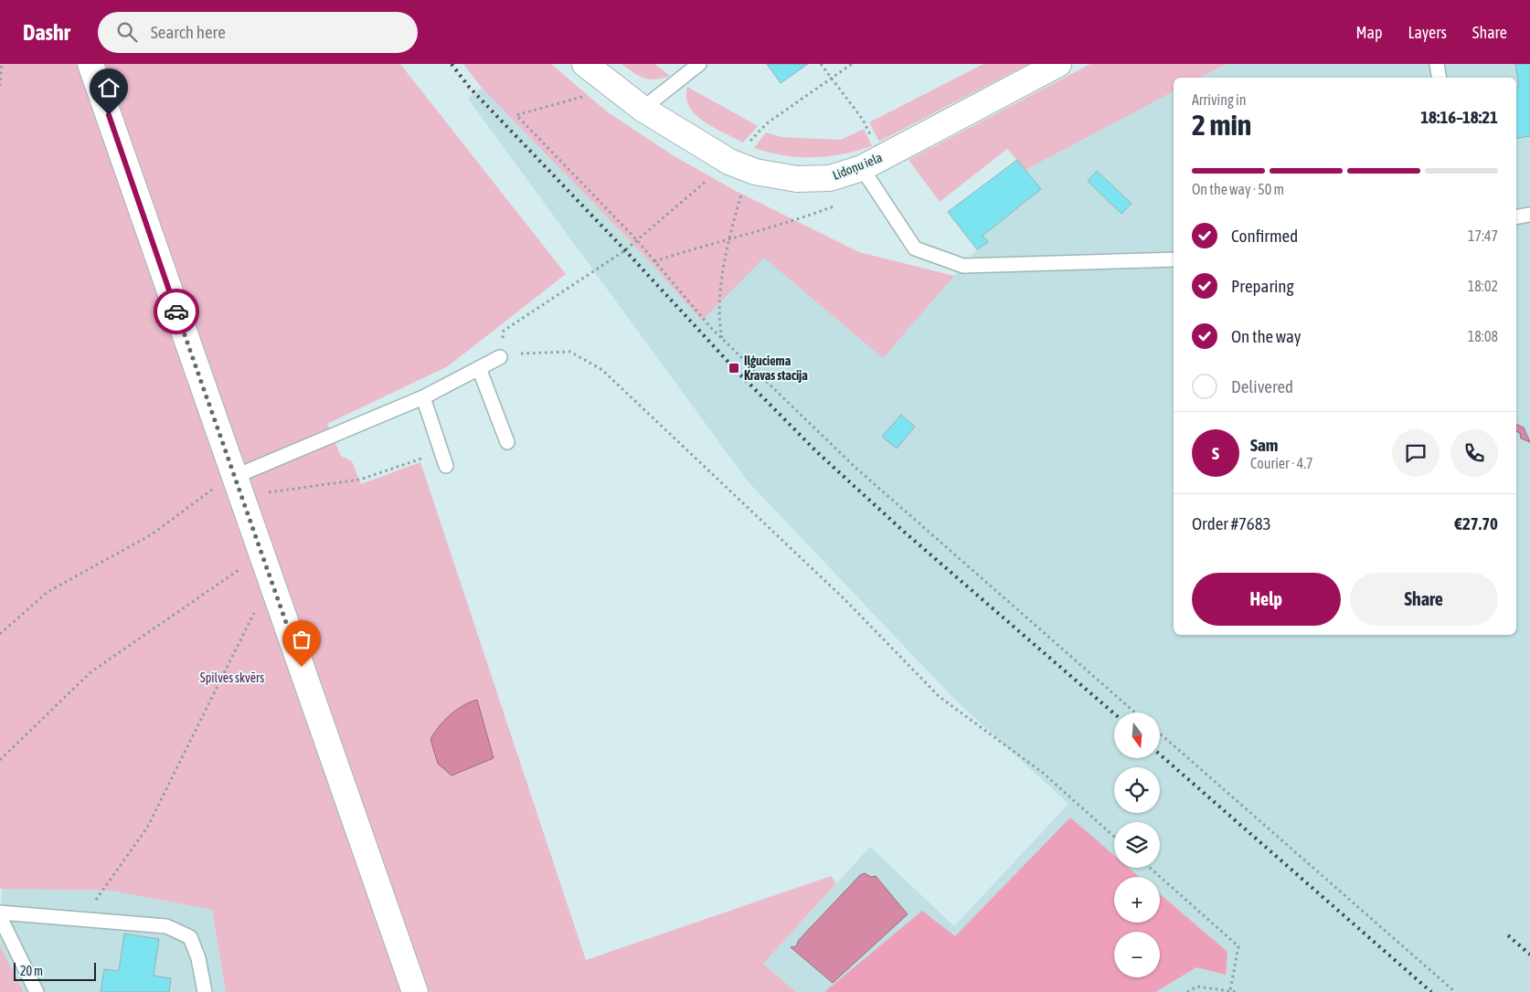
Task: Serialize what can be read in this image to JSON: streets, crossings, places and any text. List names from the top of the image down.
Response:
{
  "streets": {
    "street": ["Lidoņu iela"]
  },
  "parks": ["Spilves skvērs"],
  "places": {
    "transit": ["Iļģuciema Kravas stacija"]
  },
  "scale_bar": "20 m",
  "north": "bottom",
  "page": {
    "header": "Dashr",
    "search": "Search here",
    "nav": ["Map", "Layers", "Share"],
    "heading": ["2 min", "Arriving in", "18:16–18:21"],
    "panel": [
      "Sam",
      "Courier · 4.7",
      "Order #7683",
      "€27.70"
    ],
    "bar": "On the way · 50 m",
    "list": [
      ["Confirmed", "17:47"],
      ["Preparing", "18:02"],
      ["On the way", "18:08"],
      "Delivered"
    ],
    "round": "S",
    "buttons": ["Help", "Share"],
    "map_buttons": ["+", "−"],
    "scale": "20 m"
  }
}
